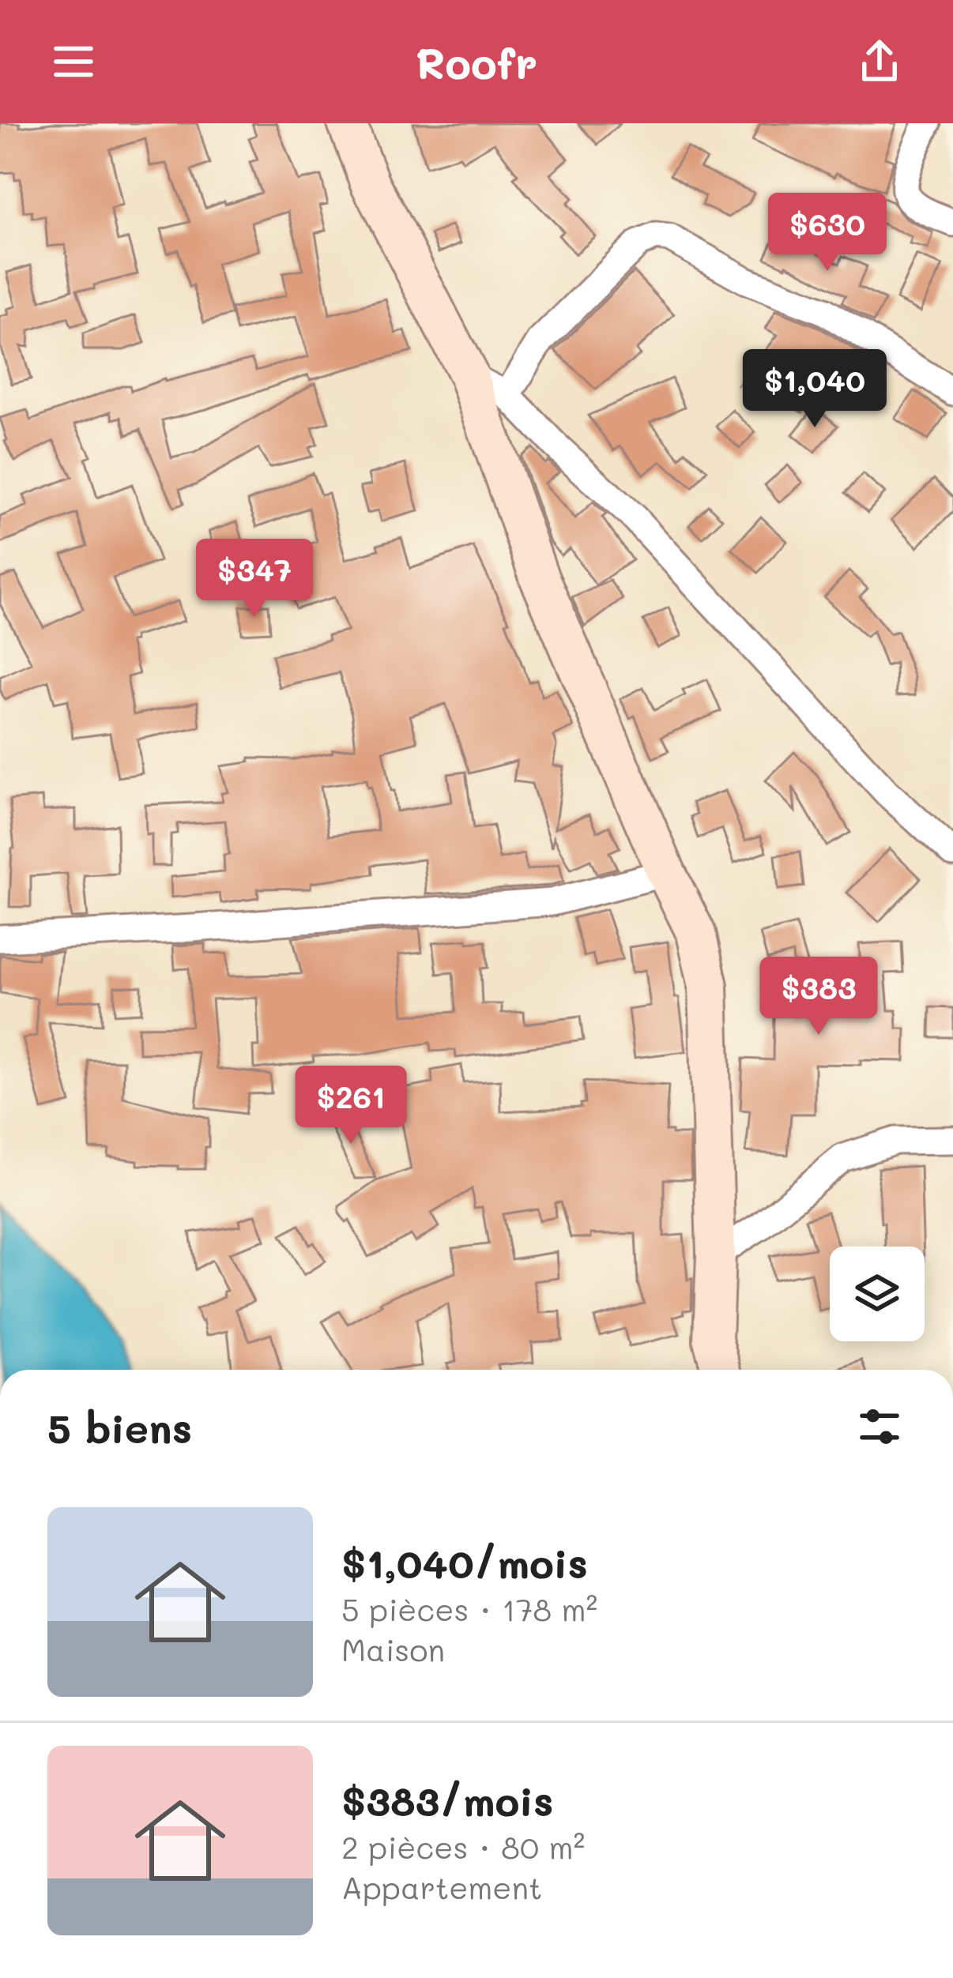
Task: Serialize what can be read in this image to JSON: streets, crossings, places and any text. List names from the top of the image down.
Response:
{
  "page": {
    "header": "Roofr",
    "price": [
      "$630",
      "$1,040",
      "$347",
      "$383",
      "$261"
    ],
    "heading": "5 biens",
    "list": [
      {
        "name": "$1,040/mois",
        "note": "5 pièces · 178 m² · Maison"
      },
      {
        "name": "$383/mois",
        "note": "2 pièces · 80 m² · Appartement"
      }
    ]
  }
}
